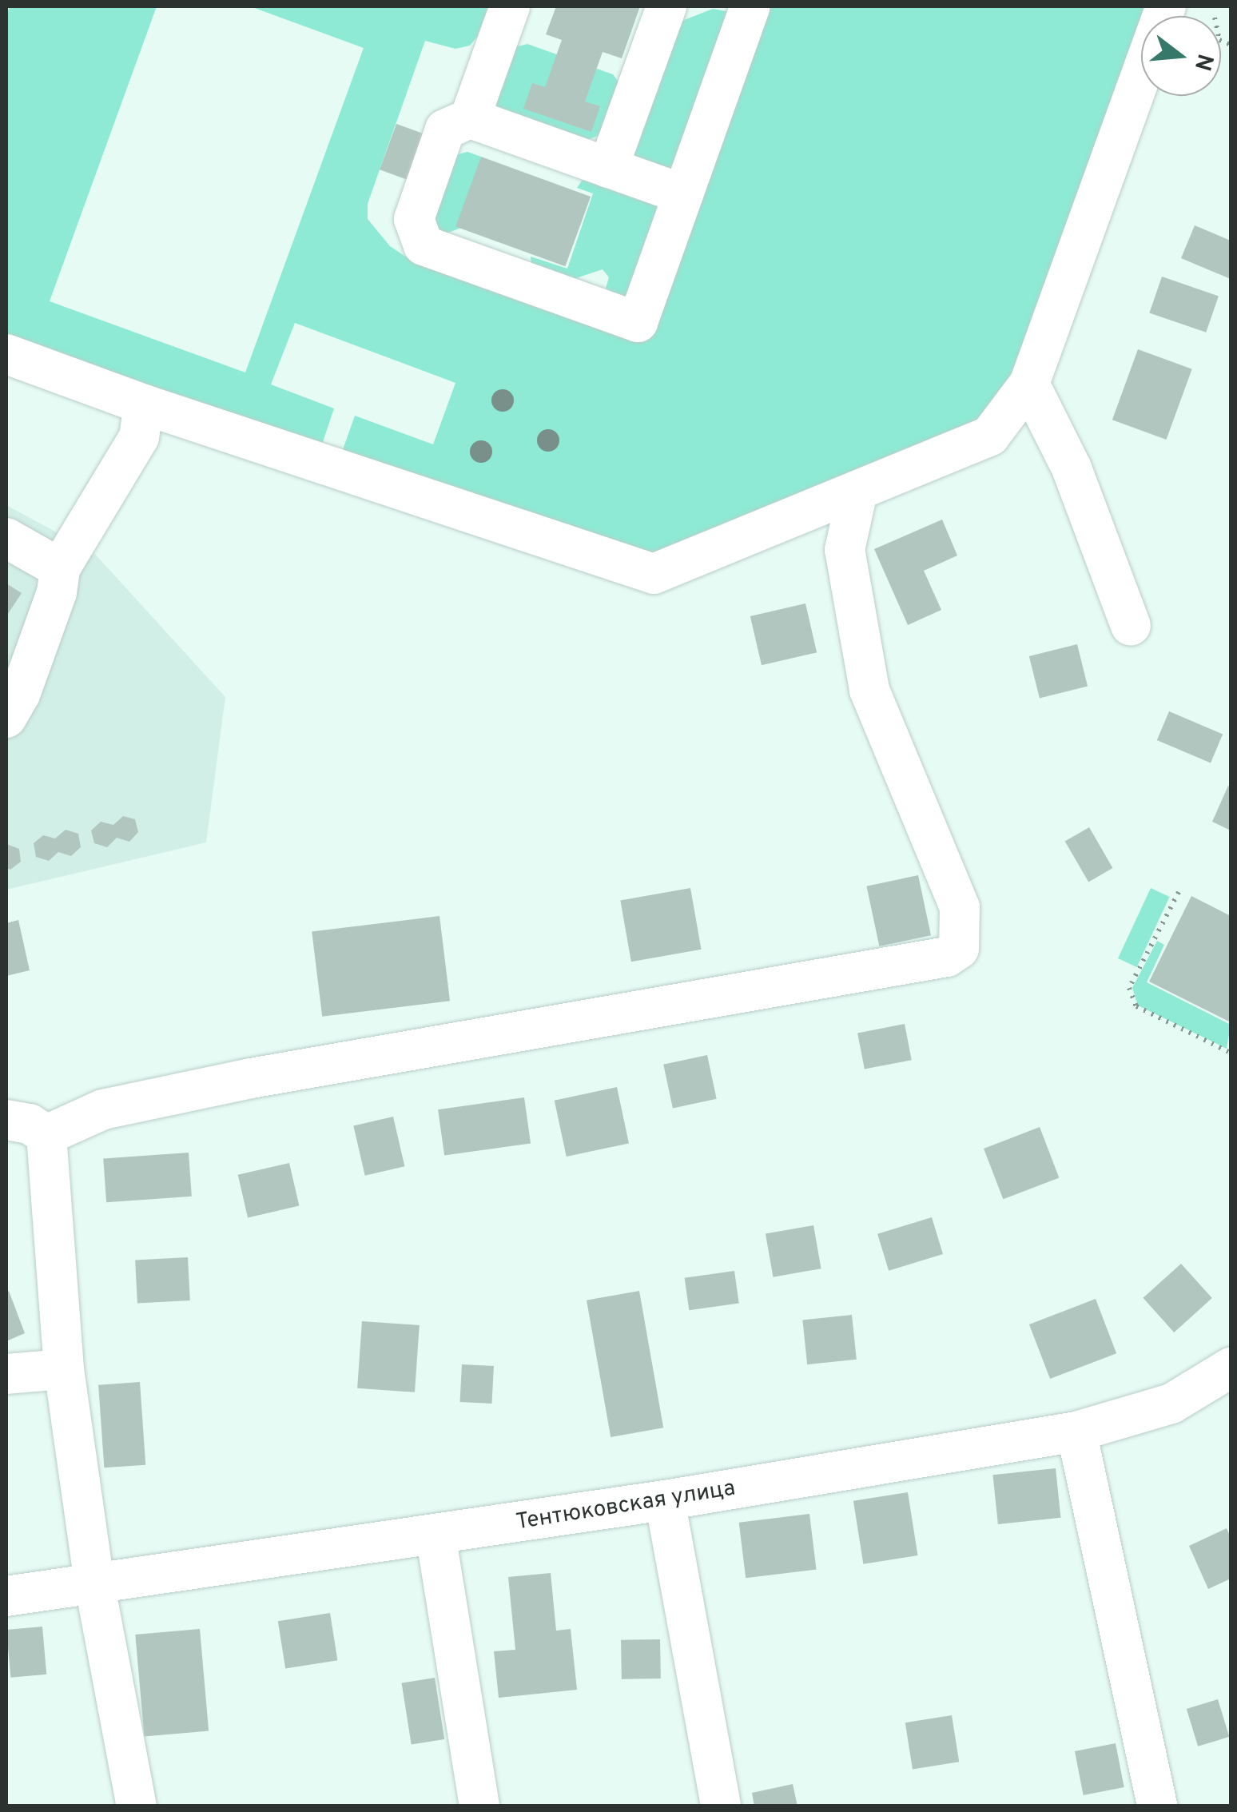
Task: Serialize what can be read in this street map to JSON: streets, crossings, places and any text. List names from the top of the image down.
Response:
{
  "streets": {
    "street": ["Тентюковская улица"]
  },
  "north": "right"
}
